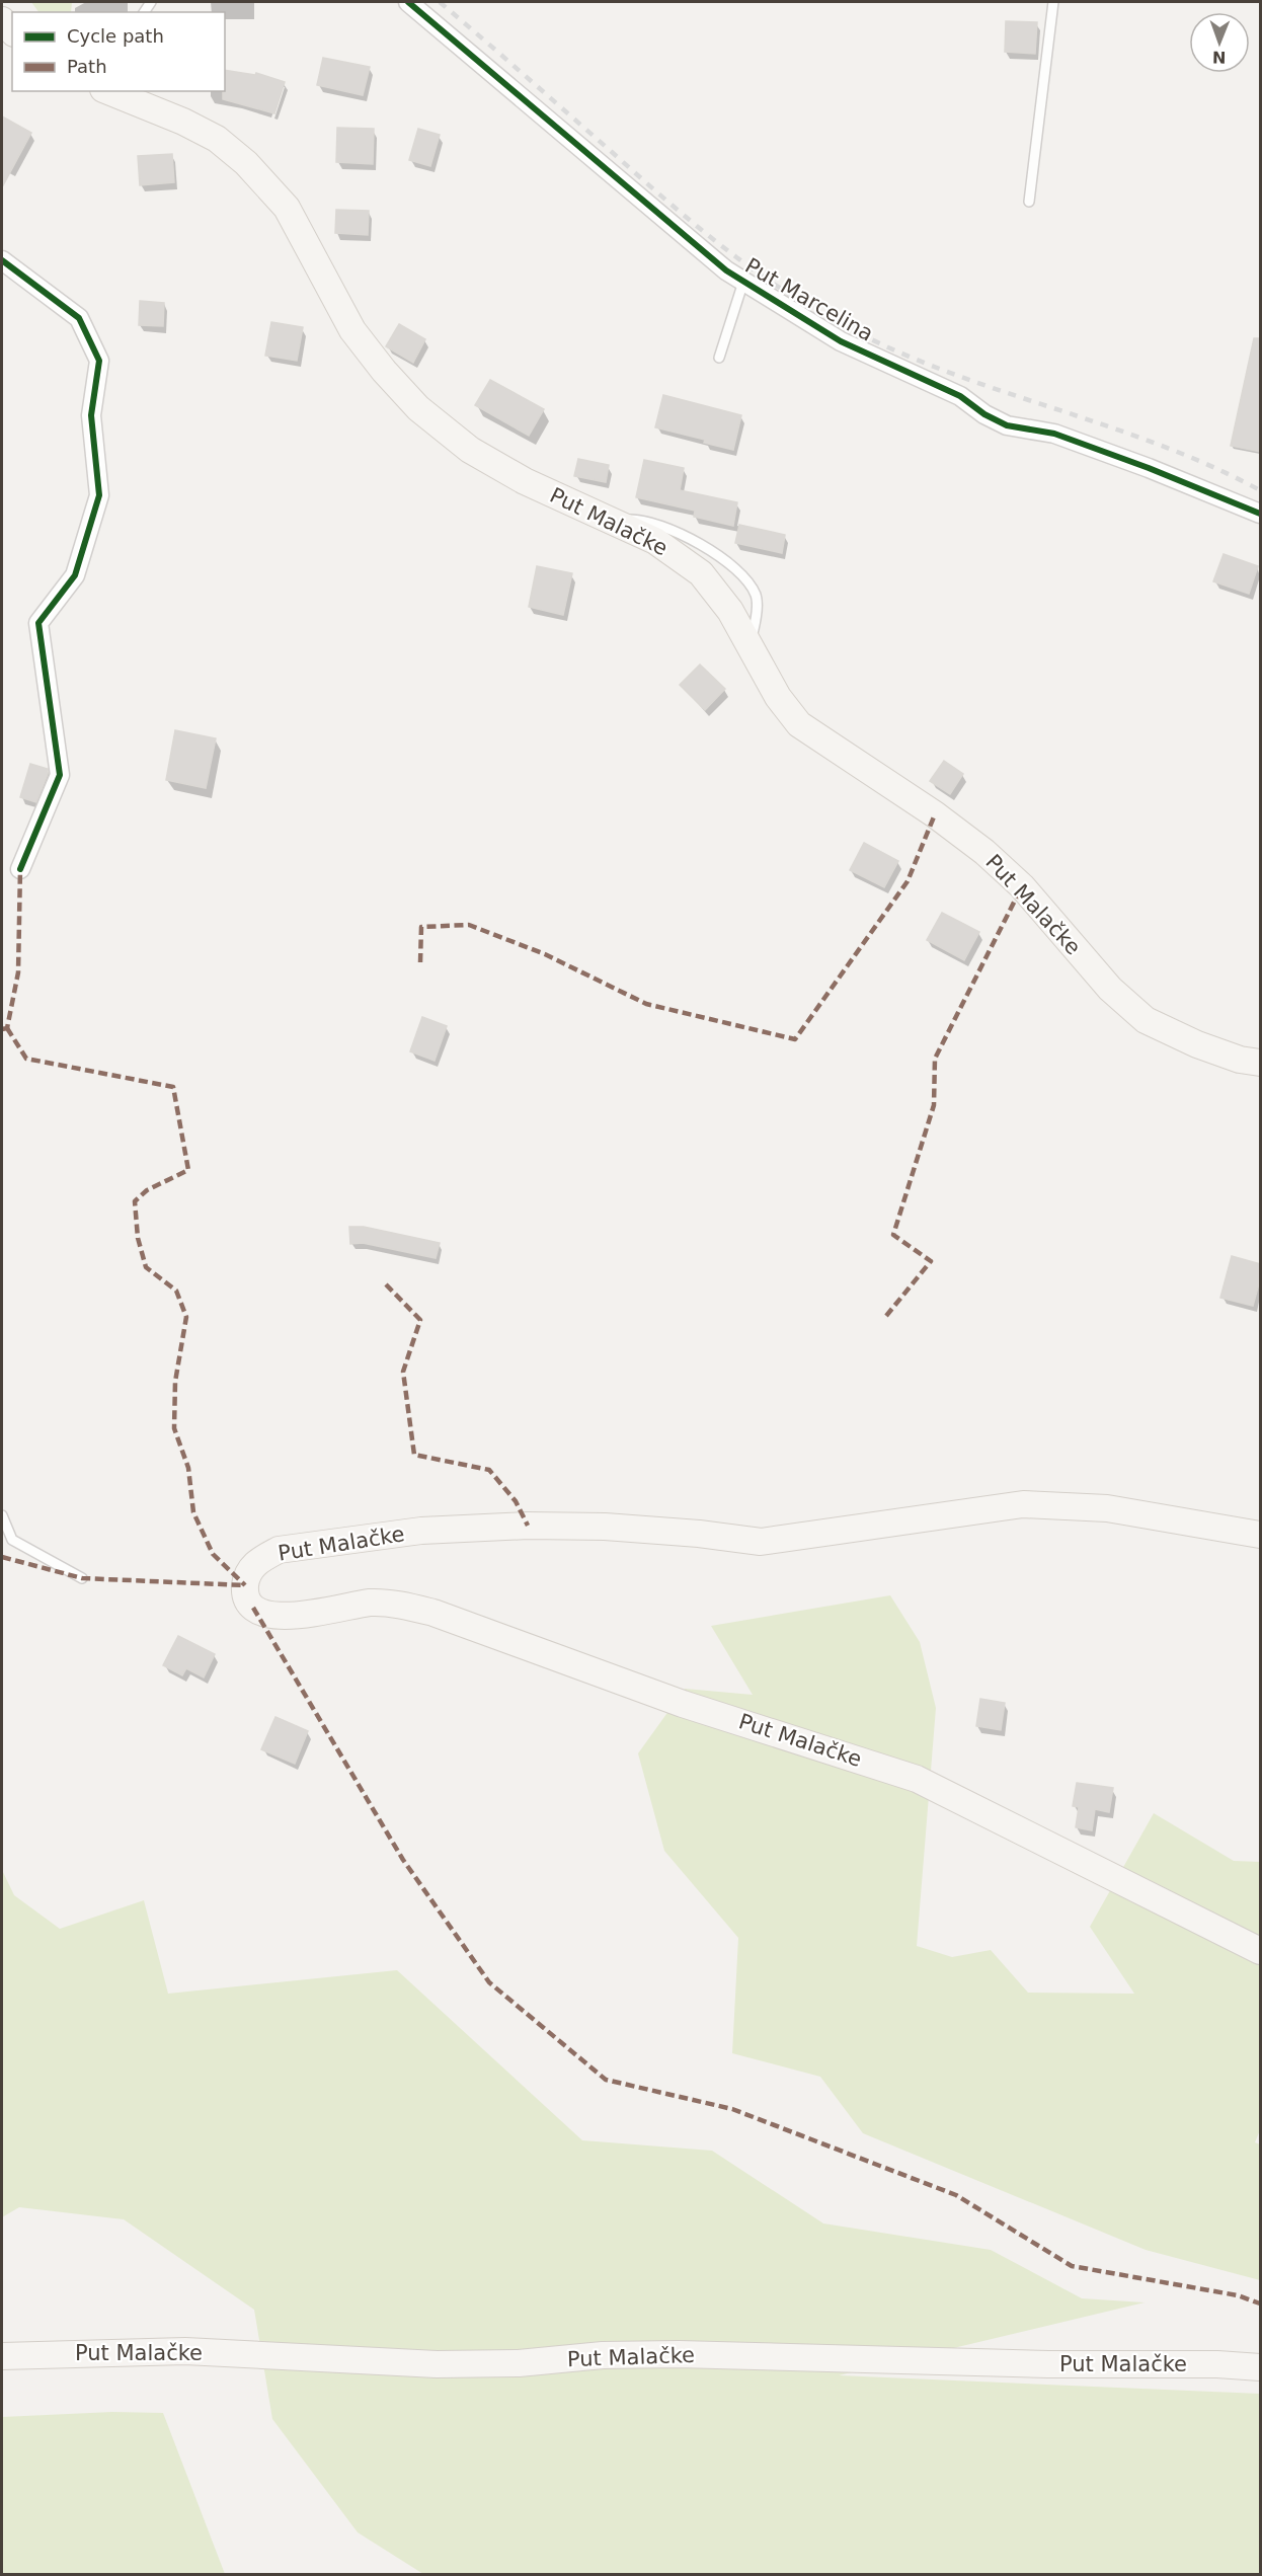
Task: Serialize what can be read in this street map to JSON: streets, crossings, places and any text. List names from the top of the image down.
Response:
{
  "streets": {
    "main road": ["Put Malačke"],
    "street": ["Put Marcelina"]
  },
  "legend": ["Cycle path", "Path"],
  "north": "bottom"
}
